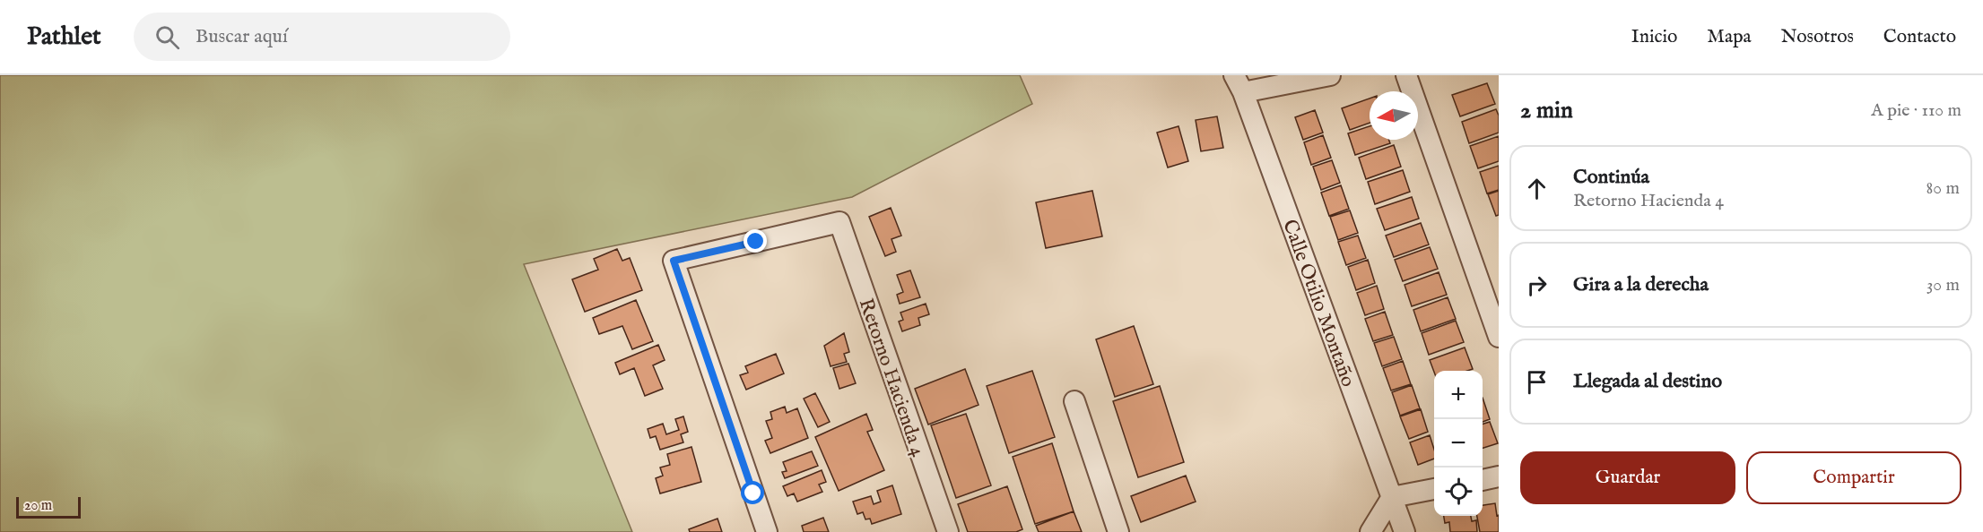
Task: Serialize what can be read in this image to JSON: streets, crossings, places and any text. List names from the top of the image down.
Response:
{
  "streets": {
    "street": ["Calle Otilio Montaño", "Retorno Hacienda 4"]
  },
  "scale_bar": "20 m",
  "north": "left",
  "page": {
    "header": "Pathlet",
    "search": "Buscar aquí",
    "nav": [
      "Inicio",
      "Mapa",
      "Nosotros",
      "Contacto"
    ],
    "heading": ["2 min", "A pie · 110 m"],
    "list": [
      ["Continúa", "Retorno Hacienda 4", "80 m"],
      ["Gira a la derecha", "30 m"],
      "Llegada al destino"
    ],
    "map_buttons": ["+", "−"],
    "buttons": ["Guardar", "Compartir"],
    "scale": "20 m"
  }
}
